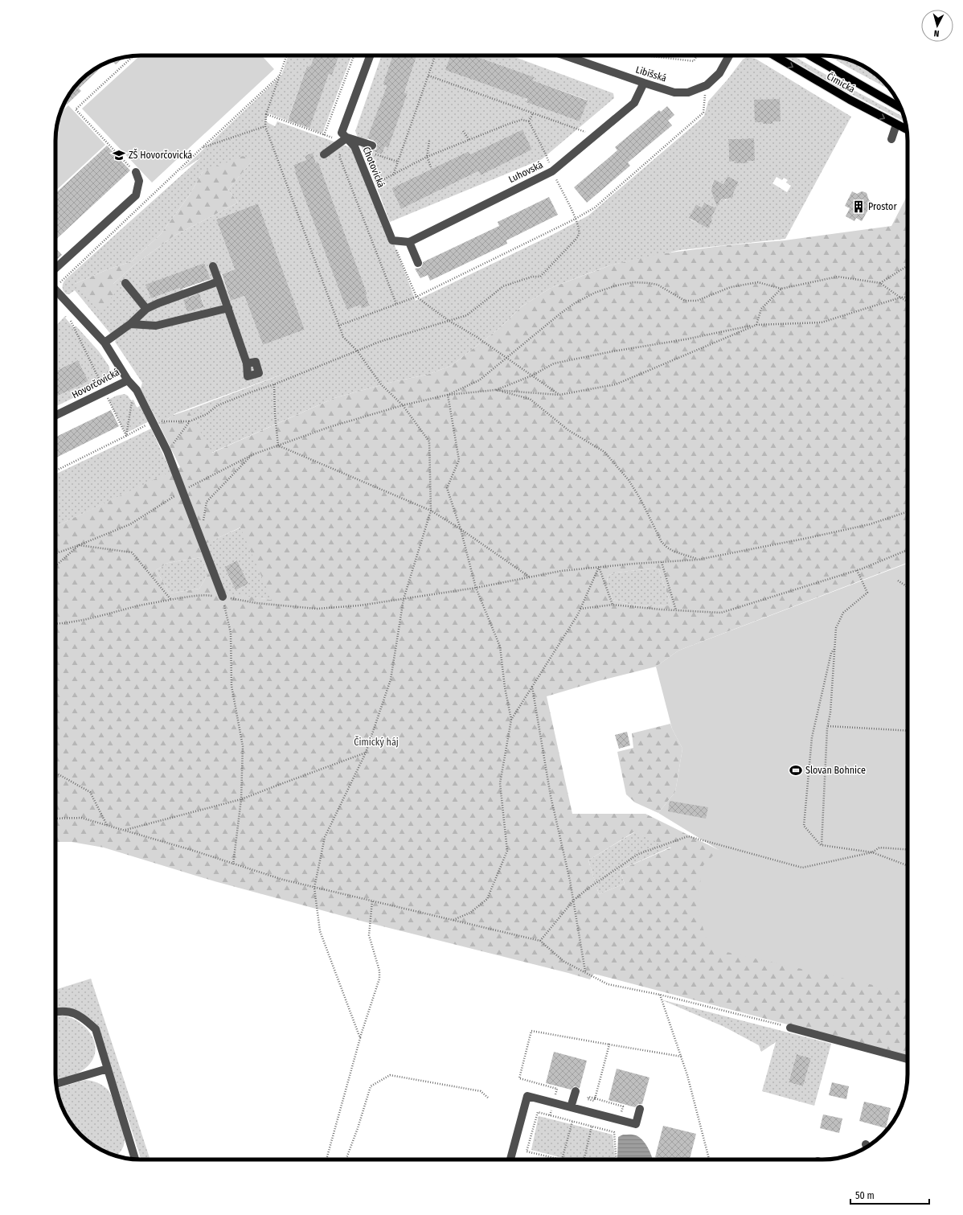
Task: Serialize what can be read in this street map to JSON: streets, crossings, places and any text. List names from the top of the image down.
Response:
{
  "streets": {
    "main road": ["Čimická"],
    "street": [
      "Libišská",
      "Chotovická",
      "Luhovská",
      "Hovorčovická"
    ]
  },
  "crossings": [
    ["Libišská", "Luhovská"]
  ],
  "parks": ["Čimický háj"],
  "places": {
    "school or university": ["ZŠ Hovorčovická"],
    "building": ["Prostor"],
    "sports": ["Slovan Bohnice"]
  },
  "scale_bar": "50 m",
  "north": "bottom"
}
